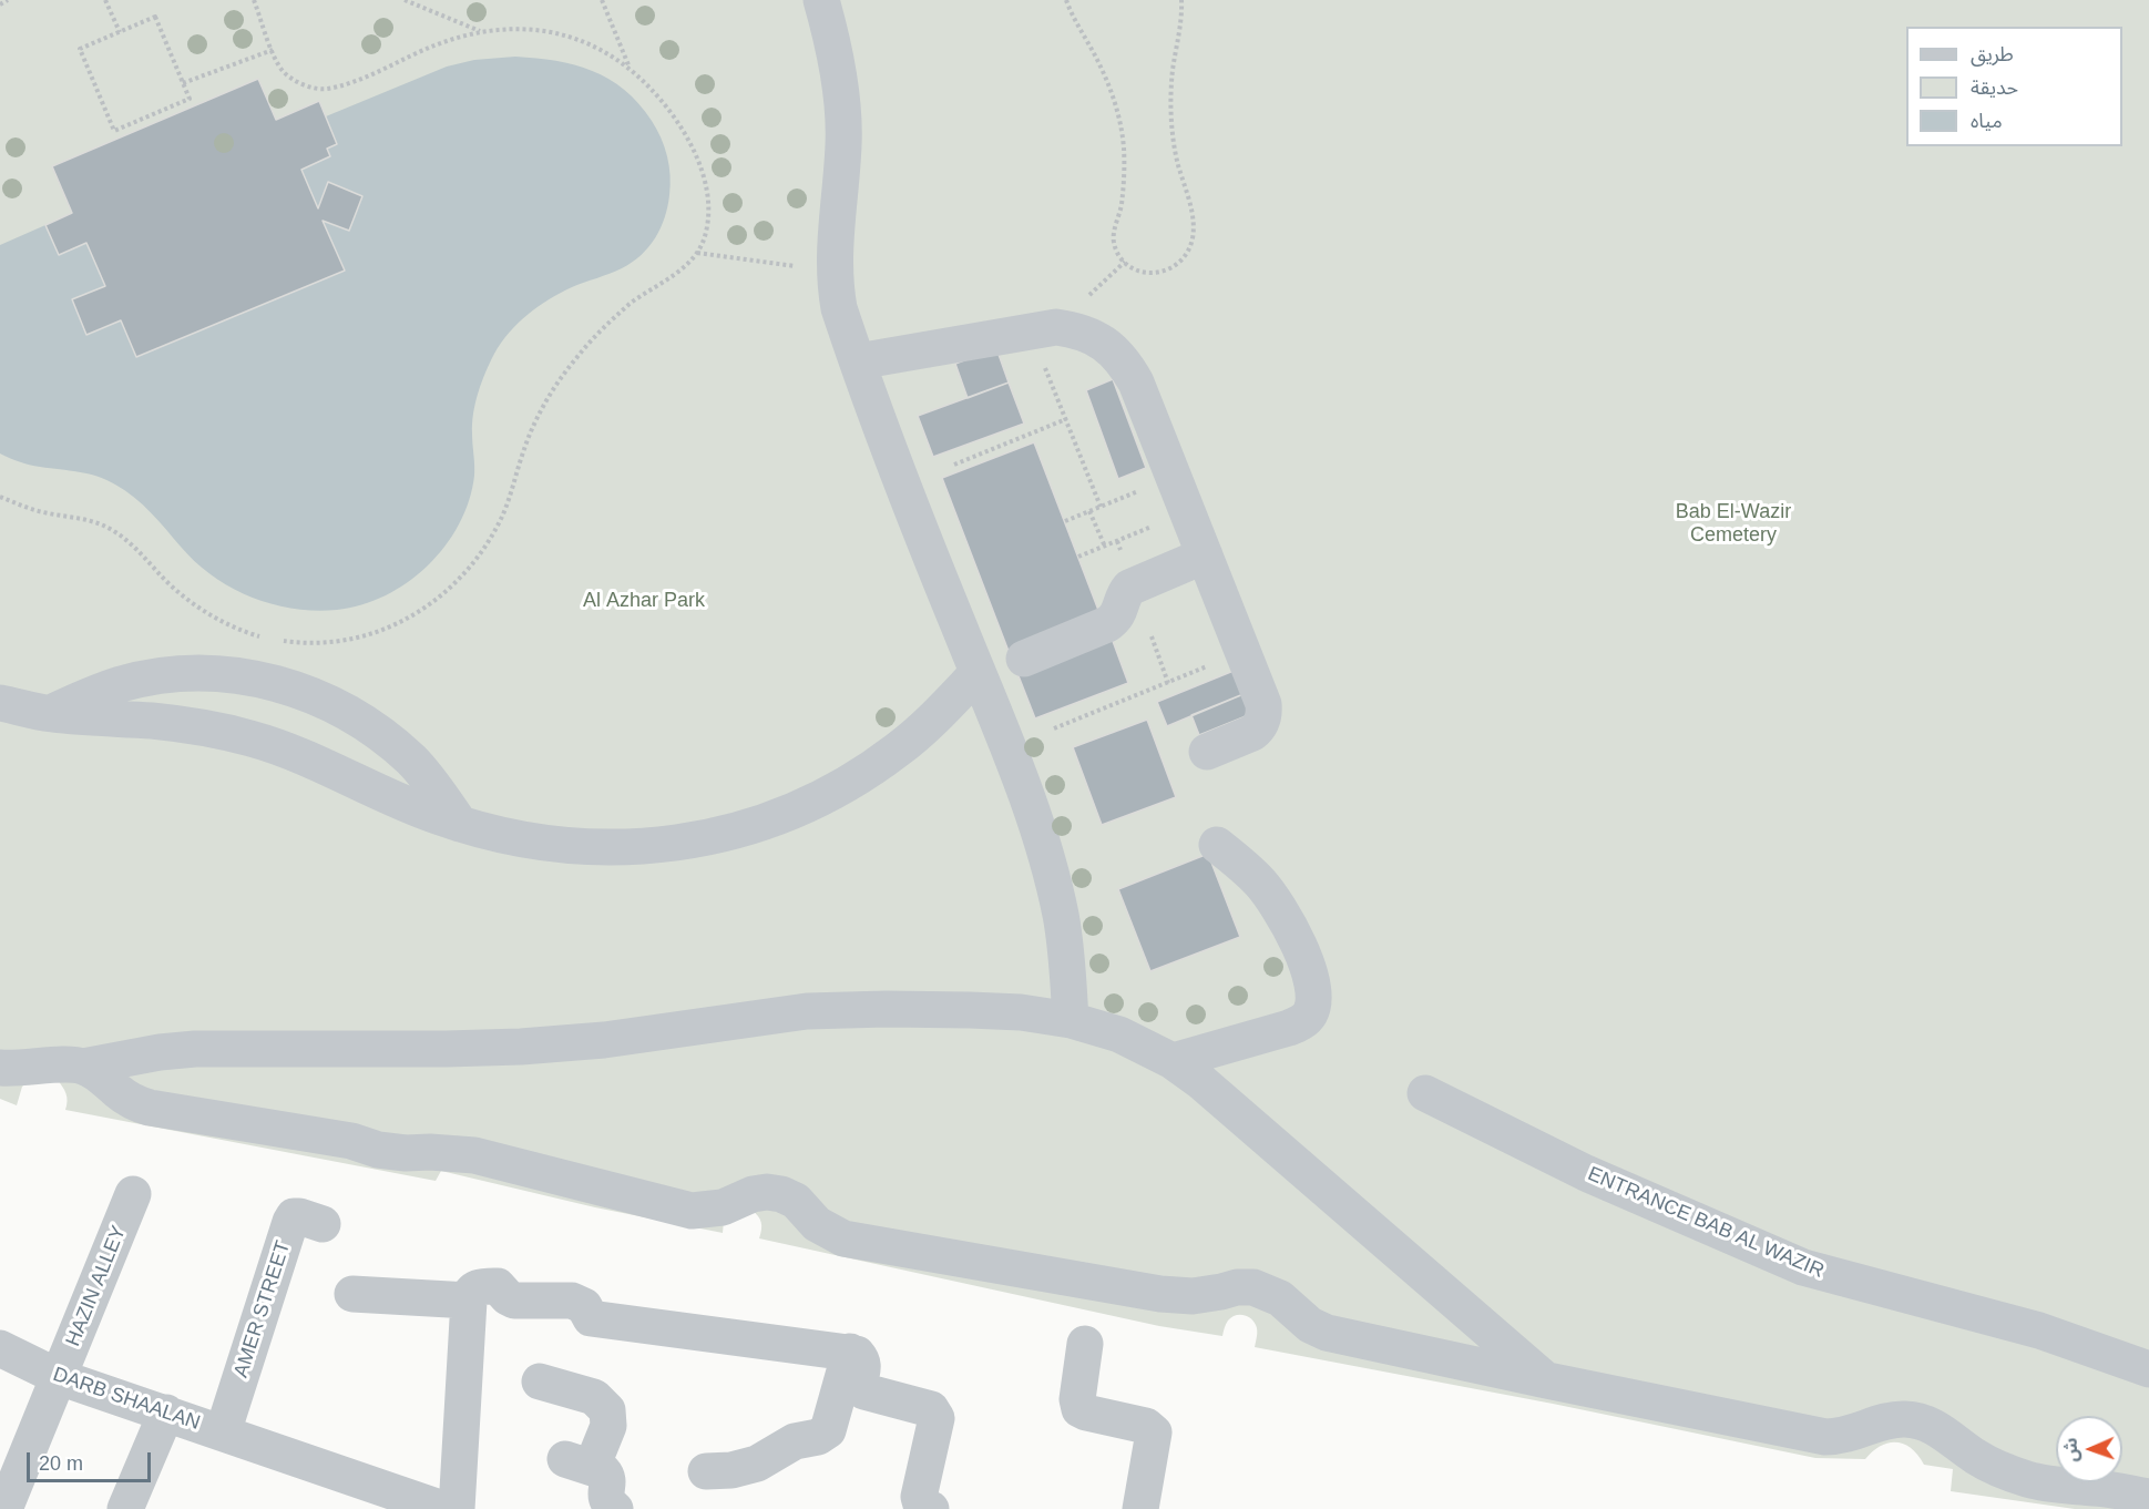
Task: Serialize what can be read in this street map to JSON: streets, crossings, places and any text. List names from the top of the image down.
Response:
{
  "streets": {
    "street": [
      "ENTRANCE BAB AL WAZIR",
      "HAZIN ALLEY",
      "AMER STREET",
      "DARB SHAALAN"
    ]
  },
  "crossings": [
    ["HAZIN ALLEY", "DARB SHAALAN"],
    ["AMER STREET", "DARB SHAALAN"]
  ],
  "parks": ["Bab El-Wazir Cemetery", "Al Azhar Park"],
  "legend": ["طريق", "حديقة", "مياه"],
  "scale_bar": "20 m",
  "north": "left"
}
